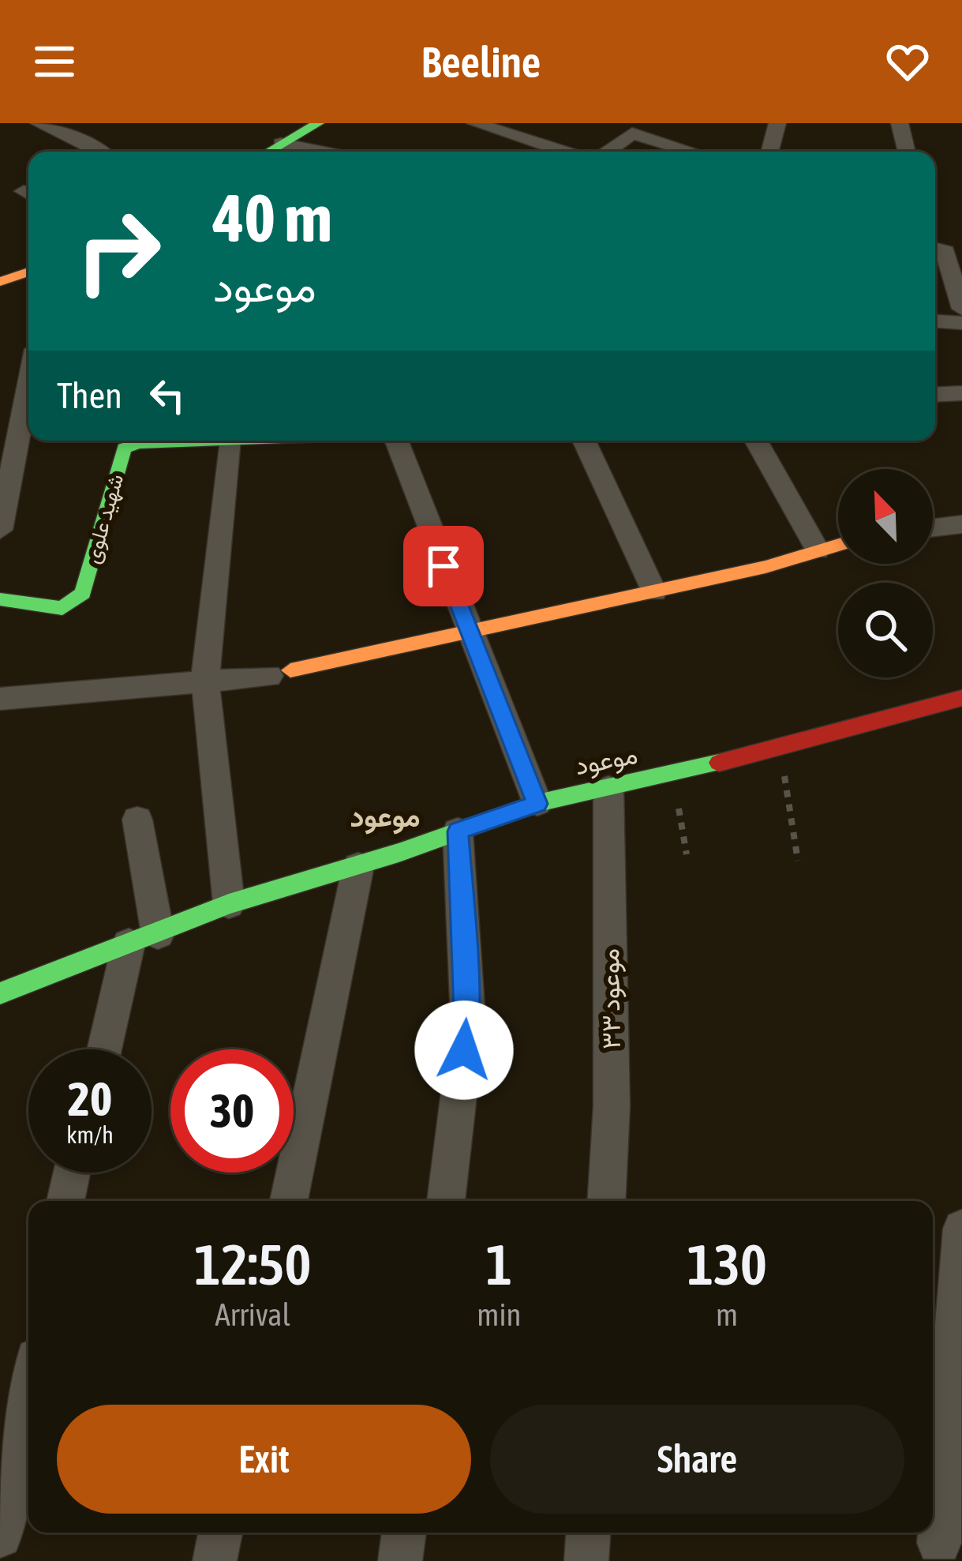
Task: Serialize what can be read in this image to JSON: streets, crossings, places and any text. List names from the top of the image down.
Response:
{
  "streets": {
    "street": ["شهید علوی", "موعود", "موعود ۳۳"]
  },
  "crossings": [
    ["موعود", "موعود ۳۳"]
  ],
  "districts": ["موعود"],
  "north": "top left",
  "page": {
    "header": "Beeline",
    "turn": ["40 m", "موعود"],
    "then": "Then",
    "speed": "20 km/h",
    "limit": "30",
    "eta": [
      "12:50",
      "Arrival",
      "1",
      "min",
      "130",
      "m"
    ],
    "buttons": ["Exit", "Share"]
  }
}
